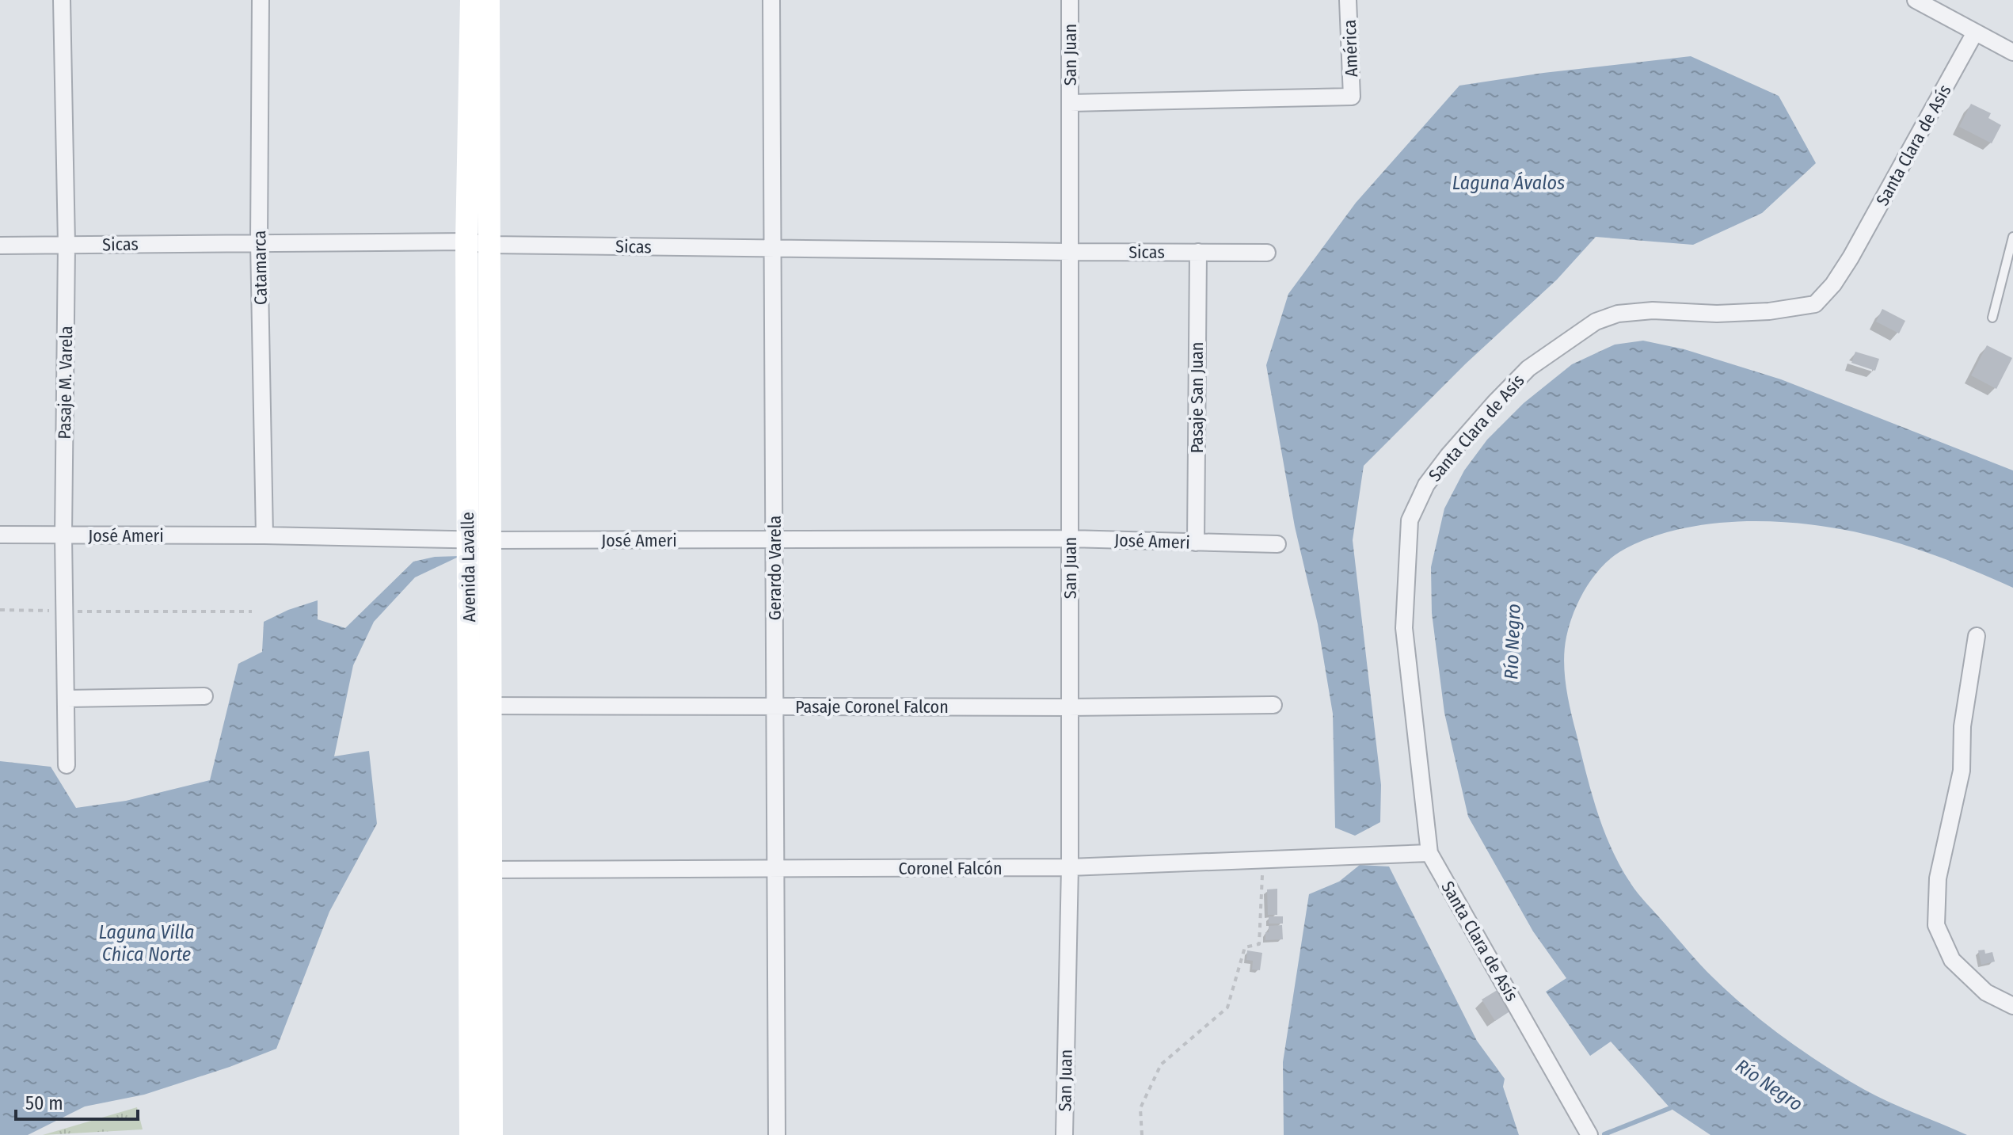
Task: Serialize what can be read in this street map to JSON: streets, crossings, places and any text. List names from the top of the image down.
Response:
{
  "streets": {
    "main road": ["Avenida Lavalle"],
    "street": [
      "América",
      "San Juan",
      "Santa Clara de Asís",
      "Sicas",
      "Catamarca",
      "Pasaje M. Varela",
      "Pasaje San Juan",
      "José Ameri",
      "Gerardo Varela",
      "Pasaje Coronel Falcon",
      "Coronel Falcón"
    ]
  },
  "crossings": [
    ["América", "San Juan"],
    ["San Juan", "Sicas"],
    ["San Juan", "José Ameri"],
    ["San Juan", "Pasaje Coronel Falcon"],
    ["San Juan", "Coronel Falcón"],
    ["Santa Clara de Asís", "Coronel Falcón"],
    ["Sicas", "Catamarca"],
    ["Sicas", "Pasaje M. Varela"],
    ["Sicas", "Pasaje San Juan"],
    ["Sicas", "Avenida Lavalle"],
    ["Sicas", "Gerardo Varela"],
    ["Catamarca", "José Ameri"],
    ["Pasaje M. Varela", "José Ameri"],
    ["Pasaje San Juan", "José Ameri"],
    ["José Ameri", "Avenida Lavalle"],
    ["José Ameri", "Gerardo Varela"],
    ["Avenida Lavalle", "Pasaje Coronel Falcon"],
    ["Avenida Lavalle", "Coronel Falcón"],
    ["Gerardo Varela", "Pasaje Coronel Falcon"],
    ["Gerardo Varela", "Coronel Falcón"]
  ],
  "water": ["Laguna Ávalos", "Río Negro", "Laguna Villa Chica Norte"],
  "scale_bar": "50 m"
}
